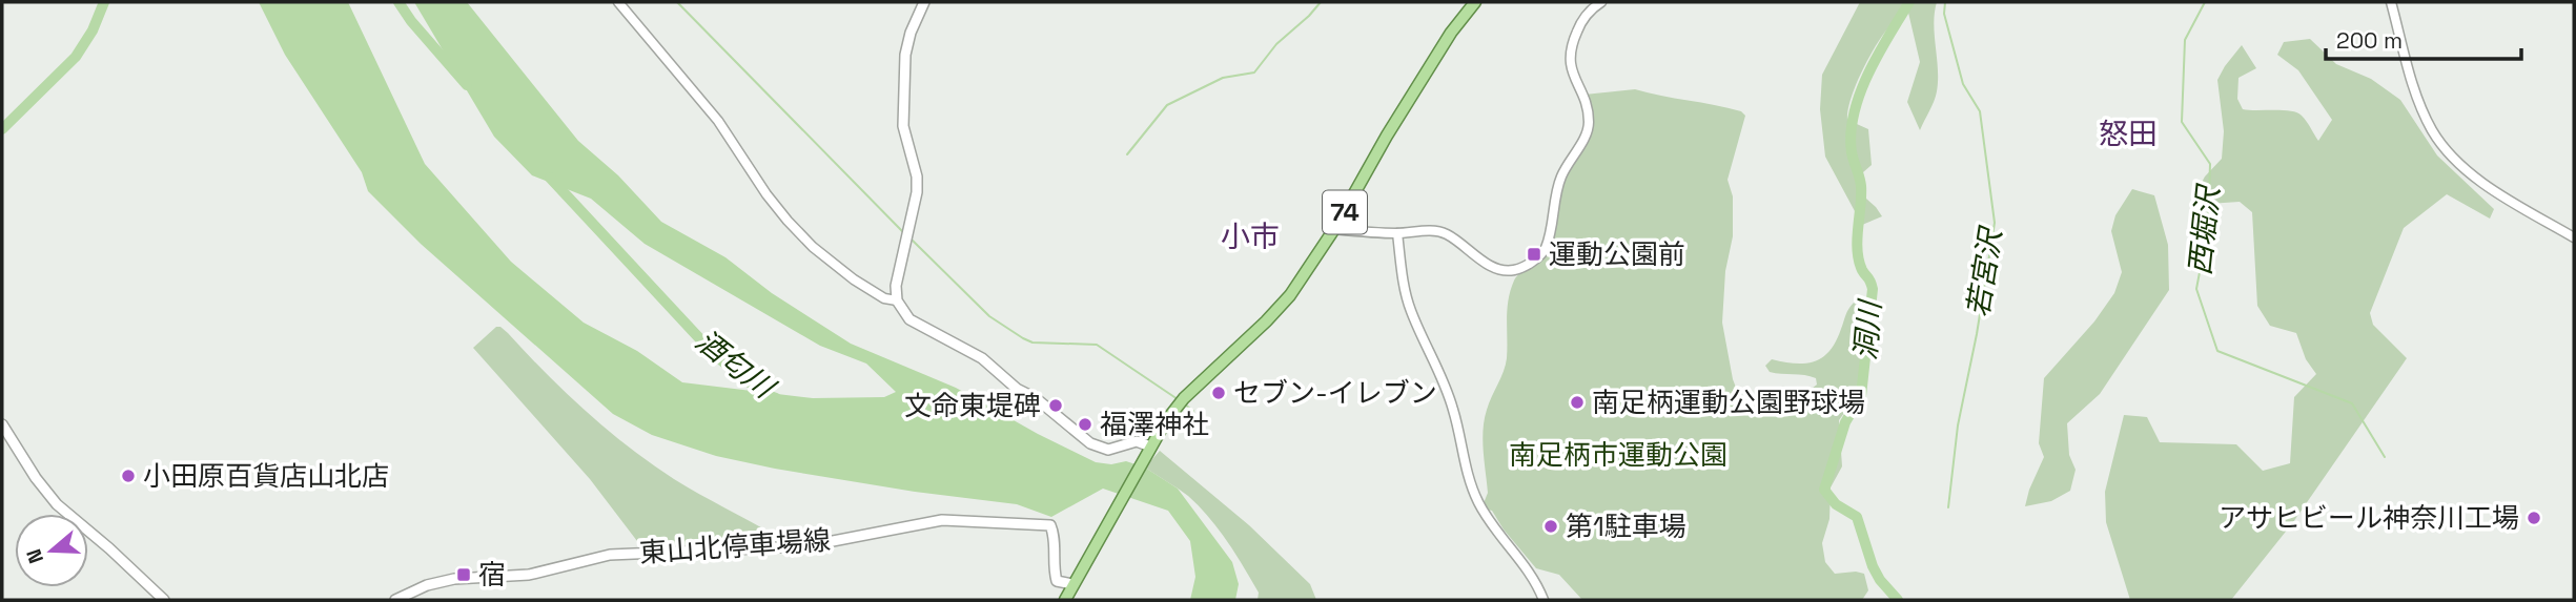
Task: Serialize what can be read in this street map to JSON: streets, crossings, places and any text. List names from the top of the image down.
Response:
{
  "streets": {
    "main road": ["74", "東山北停車場線"]
  },
  "crossings": [
    ["74", "東山北停車場線"]
  ],
  "districts": ["怒田", "小市"],
  "water": [
    "西堀沢",
    "若宮沢",
    "洞川",
    "酒匂川"
  ],
  "parks": ["南足柄市運動公園"],
  "places": {
    "transit": ["運動公園前", "宿"],
    "other": [
      "セブン-イレブン",
      "南足柄運動公園野球場",
      "文命東堤碑",
      "福澤神社",
      "小田原百貨店山北店",
      "アサヒビール神奈川工場",
      "第1駐車場"
    ]
  },
  "scale_bar": "200 m",
  "north": "left"
}
